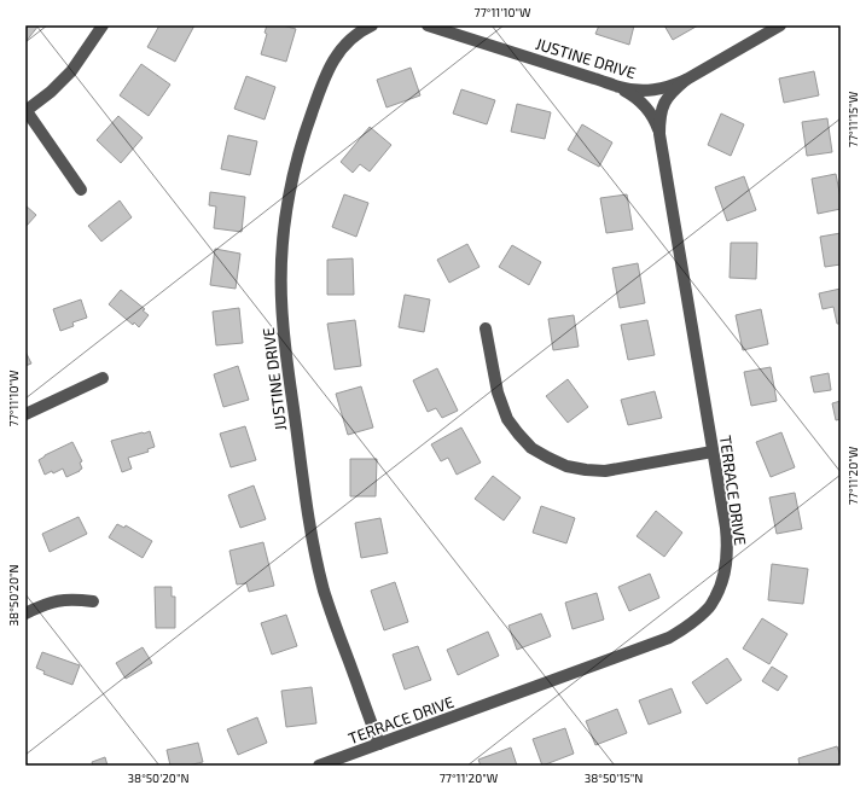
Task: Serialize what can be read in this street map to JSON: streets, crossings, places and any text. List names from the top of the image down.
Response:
{
  "streets": {
    "street": ["JUSTINE DRIVE", "TERRACE DRIVE"]
  },
  "crossings": [
    ["JUSTINE DRIVE", "TERRACE DRIVE"]
  ],
  "coordinates": [
    "77°11'10\"W",
    "77°11'15\"W",
    "77°11'20\"W",
    "38°50'20\"N",
    "38°50'15\"N"
  ]
}
